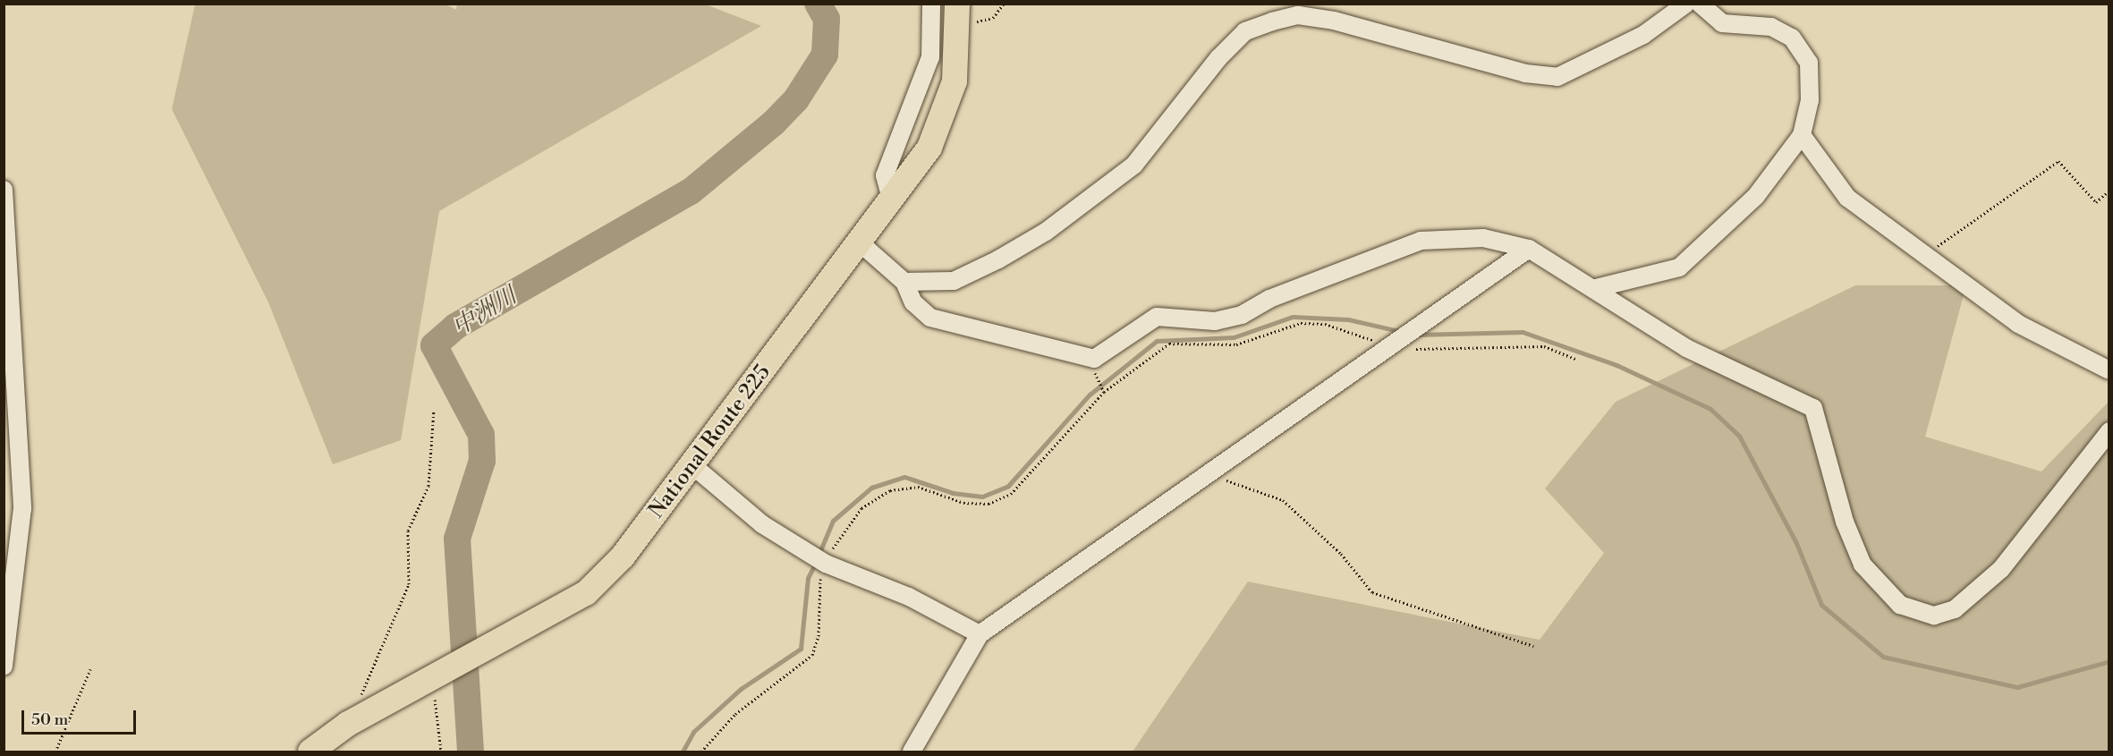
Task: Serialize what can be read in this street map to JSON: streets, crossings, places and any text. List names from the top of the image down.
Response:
{
  "streets": {
    "highway": ["National Route 225"]
  },
  "water": ["中洲川"],
  "scale_bar": "50 m"
}
